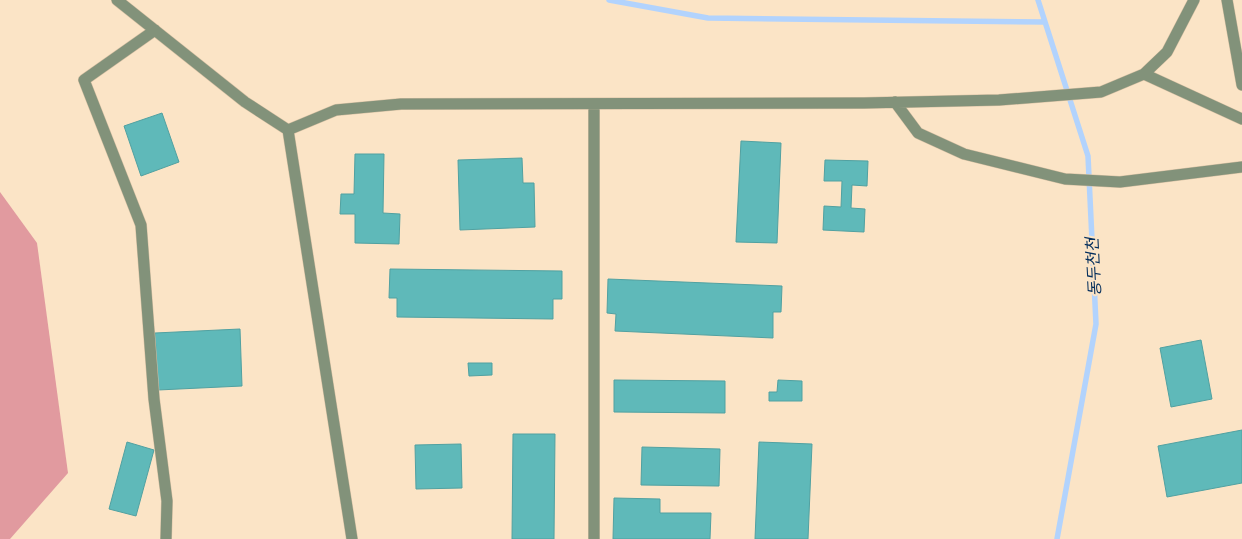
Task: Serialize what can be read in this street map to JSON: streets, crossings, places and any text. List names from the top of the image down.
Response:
{
  "water": ["동두천천"]
}
